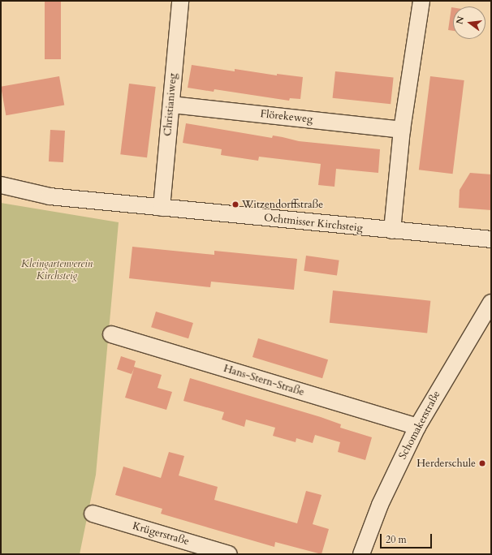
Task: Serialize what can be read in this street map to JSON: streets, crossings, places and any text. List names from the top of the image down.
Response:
{
  "streets": {
    "street": [
      "Christianiweg",
      "Flörekeweg",
      "Ochtmisser Kirchsteig",
      "Hans-Stern-Straße",
      "Schomakerstraße",
      "Krügerstraße"
    ]
  },
  "crossings": [
    ["Christianiweg", "Flörekeweg"],
    ["Christianiweg", "Ochtmisser Kirchsteig"],
    ["Hans-Stern-Straße", "Schomakerstraße"]
  ],
  "parks": ["Kleingartenverein Kirchsteig"],
  "places": ["Witzendorffstraße", "Herderschule"],
  "scale_bar": "20 m",
  "north": "left"
}
